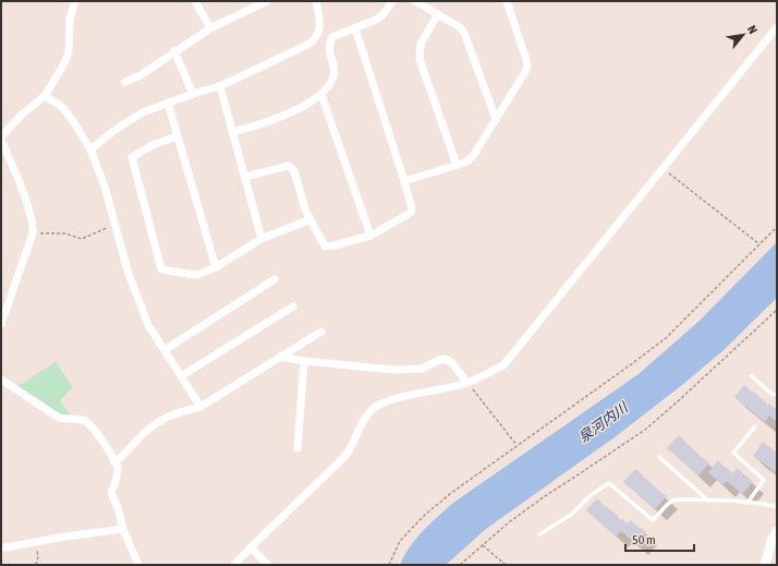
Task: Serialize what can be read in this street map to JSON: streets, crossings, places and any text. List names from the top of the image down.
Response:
{
  "water": ["泉河内川"],
  "scale_bar": "50 m",
  "north": "top right"
}
